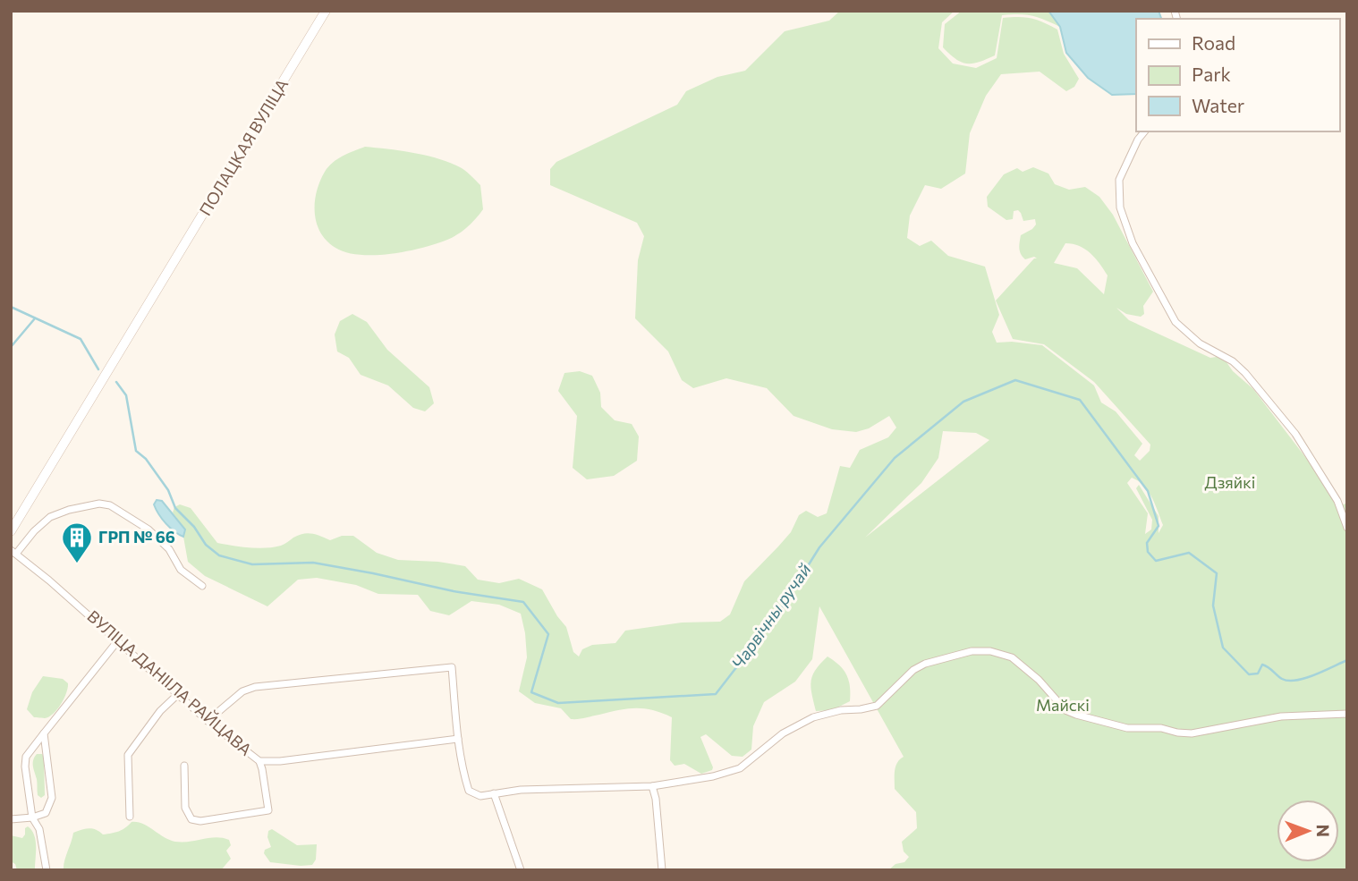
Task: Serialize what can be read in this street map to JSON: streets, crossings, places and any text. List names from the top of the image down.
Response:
{
  "streets": {
    "main road": ["ПОЛАЦКАЯ ВУЛІЦА"],
    "street": ["ВУЛІЦА ДАНІІЛА РАЙЦАВА"]
  },
  "water": ["Чарвічны ручай"],
  "parks": ["Дзяйкі", "Майскі"],
  "places": {
    "building": ["ГРП № 66"]
  },
  "legend": ["Road", "Park", "Water"],
  "north": "right"
}
